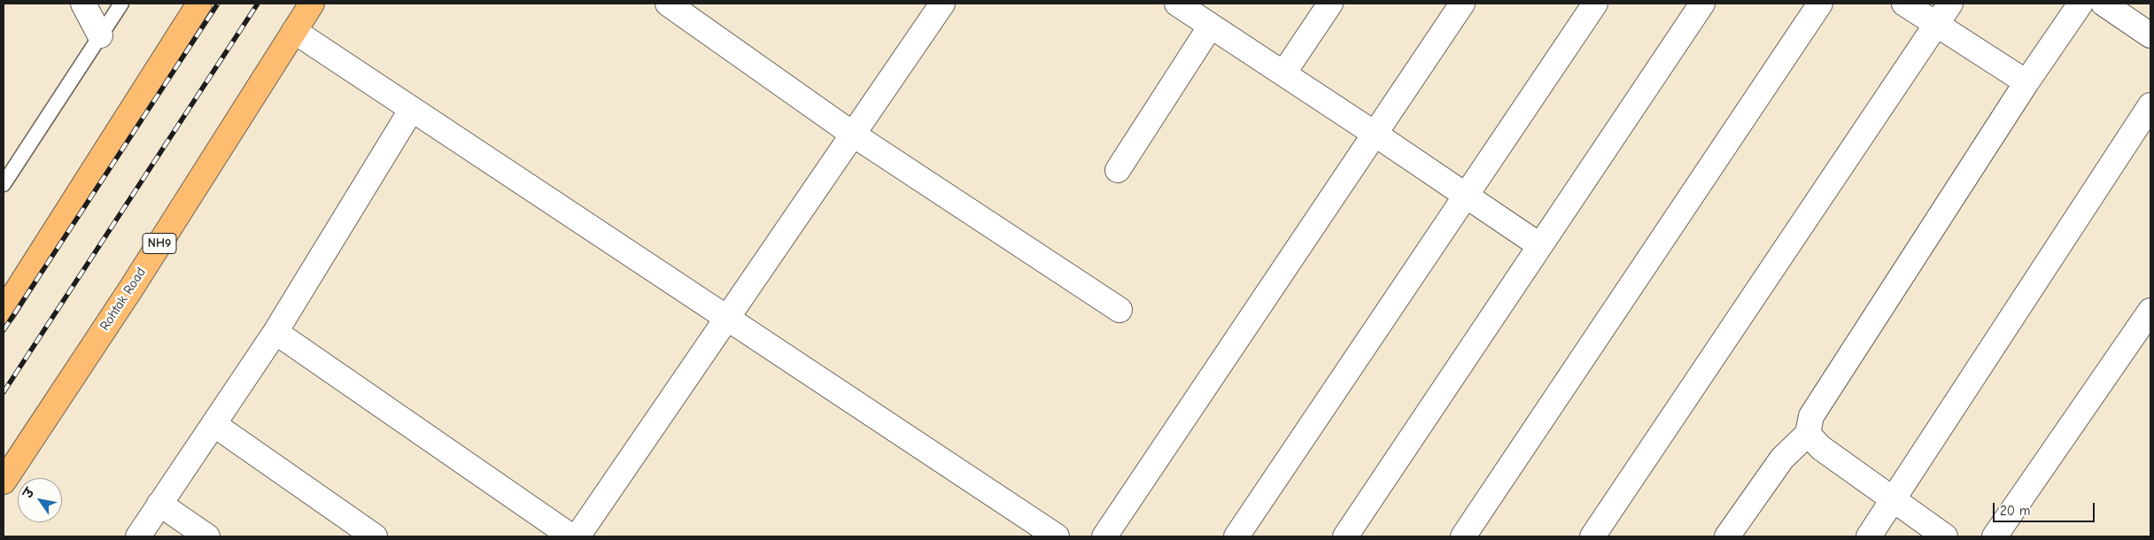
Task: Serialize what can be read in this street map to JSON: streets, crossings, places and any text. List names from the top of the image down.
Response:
{
  "streets": {
    "highway": ["NH9", "Rohtak Road"]
  },
  "scale_bar": "20 m",
  "north": "top left"
}
